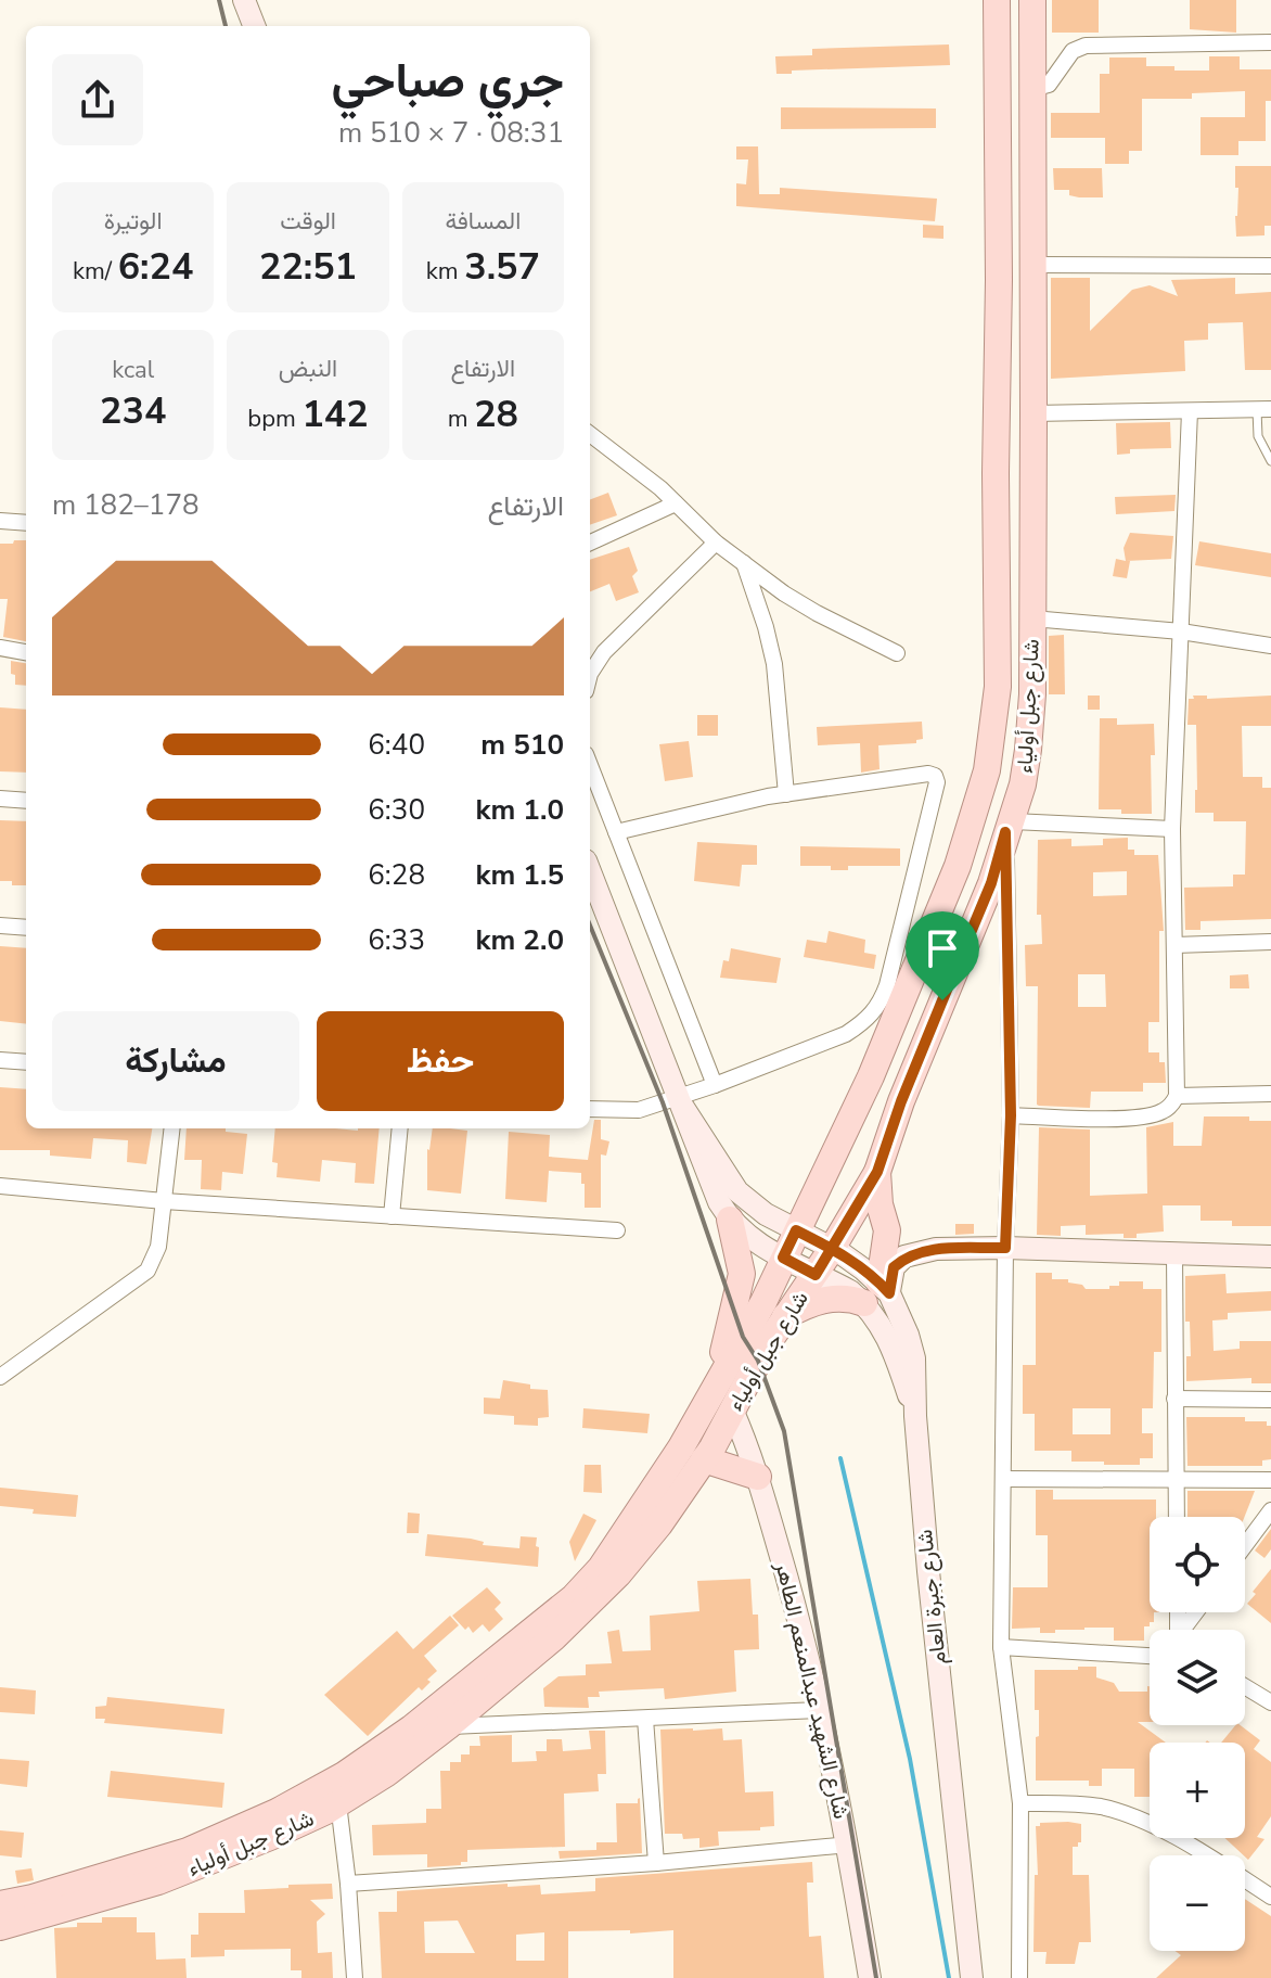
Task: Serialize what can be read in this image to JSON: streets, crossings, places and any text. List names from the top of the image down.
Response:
{
  "streets": {
    "main road": ["شارع جبل أولياء"],
    "street": ["شارع جبرة العام", "شارع الشهيد عبدالمنعم الطاهر"]
  },
  "crossings": [
    ["شارع جبل أولياء", "شارع الشهيد عبدالمنعم الطاهر"]
  ],
  "page": {
    "heading": ["جري صباحي", "08:31 · 7 × 510 m"],
    "stats": [
      ["المسافة", "3.57 km"],
      ["الوقت", "22:51"],
      ["الوتيرة", "6:24 /km"],
      ["الارتفاع", "28 m"],
      ["النبض", "142 bpm"],
      ["kcal", "234"]
    ],
    "chart": ["الارتفاع", "178–182 m"],
    "list": [
      {
        "name": "510 m",
        "note": "6:40"
      },
      {
        "name": "1.0 km",
        "note": "6:30"
      },
      {
        "name": "1.5 km",
        "note": "6:28"
      },
      {
        "name": "2.0 km",
        "note": "6:33"
      }
    ],
    "buttons": ["حفظ", "مشاركة"],
    "map_buttons": ["+", "−"]
  }
}
